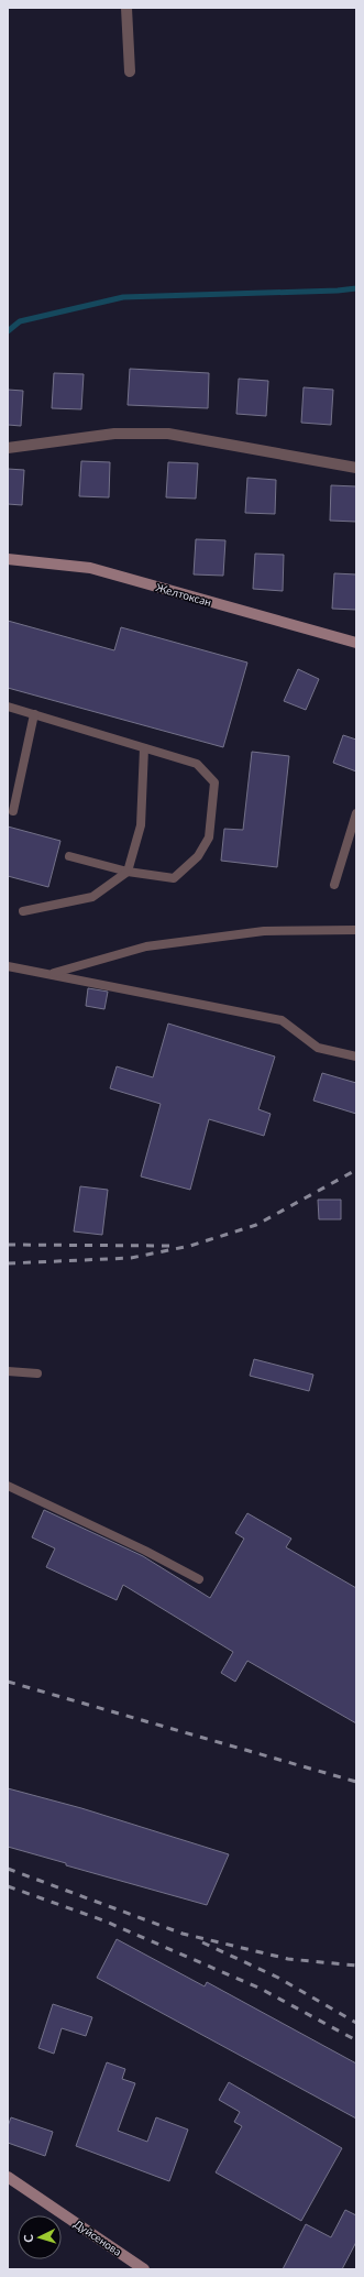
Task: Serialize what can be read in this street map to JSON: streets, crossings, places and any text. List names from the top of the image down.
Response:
{
  "streets": {
    "main road": ["Желтоксан", "Дуйсенова"]
  },
  "north": "left"
}
